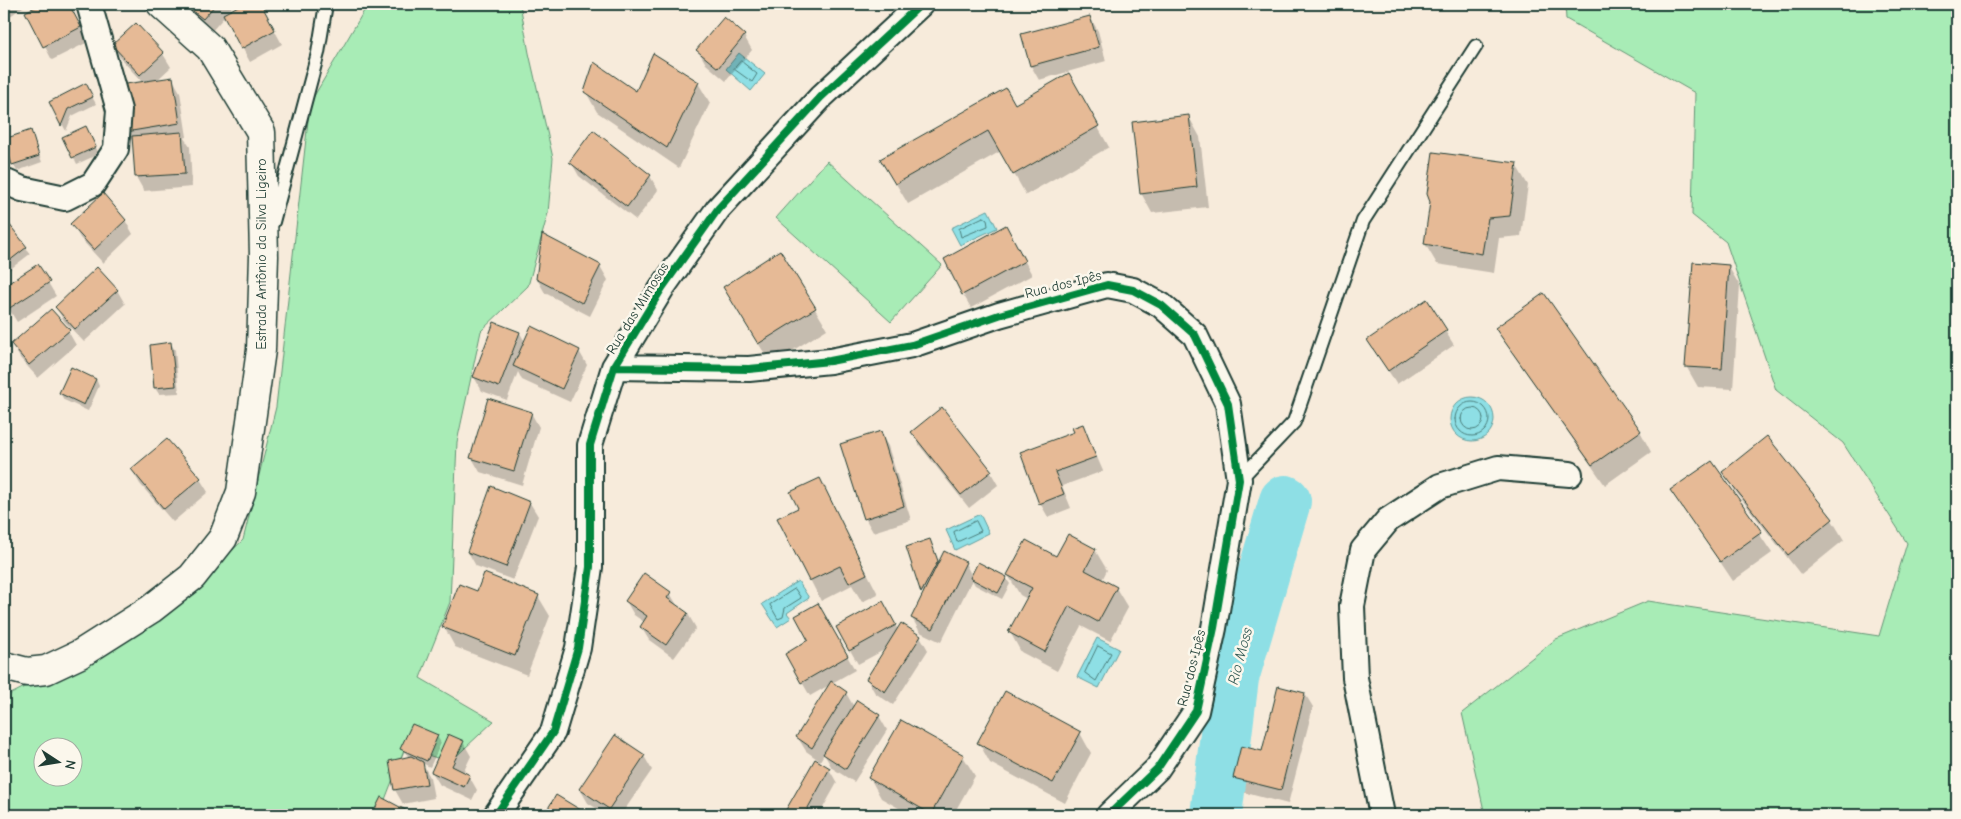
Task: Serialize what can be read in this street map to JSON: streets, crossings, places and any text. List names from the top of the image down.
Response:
{
  "streets": {
    "street": ["Estrada Antônio da Silva Ligeiro", "Rua dos Ipês", "Rua das Mimosas"]
  },
  "crossings": [
    ["Rua dos Ipês", "Rua das Mimosas"]
  ],
  "water": ["Rio Moss"],
  "north": "right"
}
